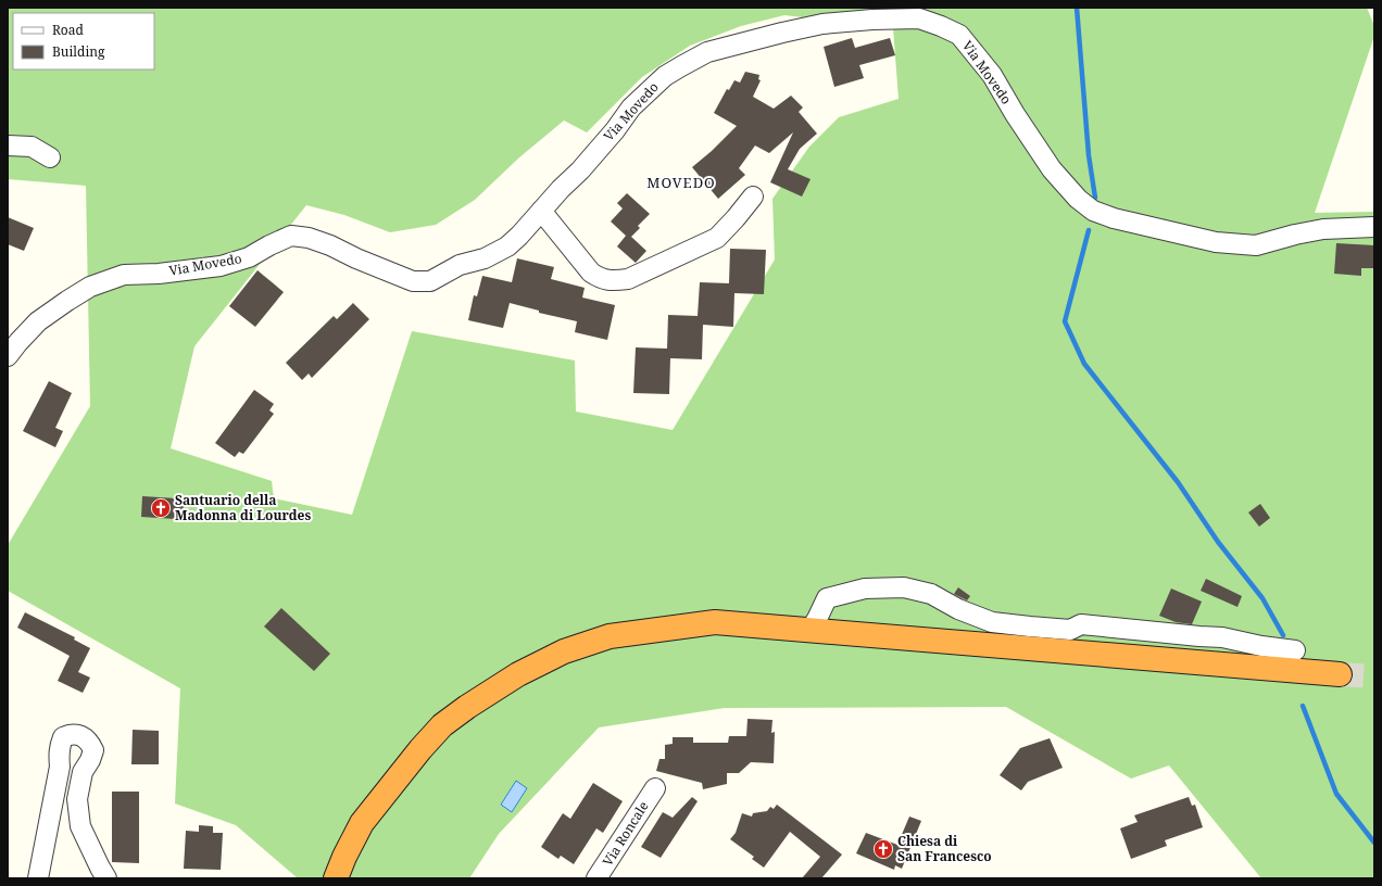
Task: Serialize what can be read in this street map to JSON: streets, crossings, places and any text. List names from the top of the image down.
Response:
{
  "streets": {
    "street": ["Via Movedo", "Via Roncale"]
  },
  "districts": ["MOVEDO"],
  "places": {
    "church": ["Santuario della Madonna di Lourdes", "Chiesa di San Francesco"]
  },
  "legend": ["Road", "Building"]
}
